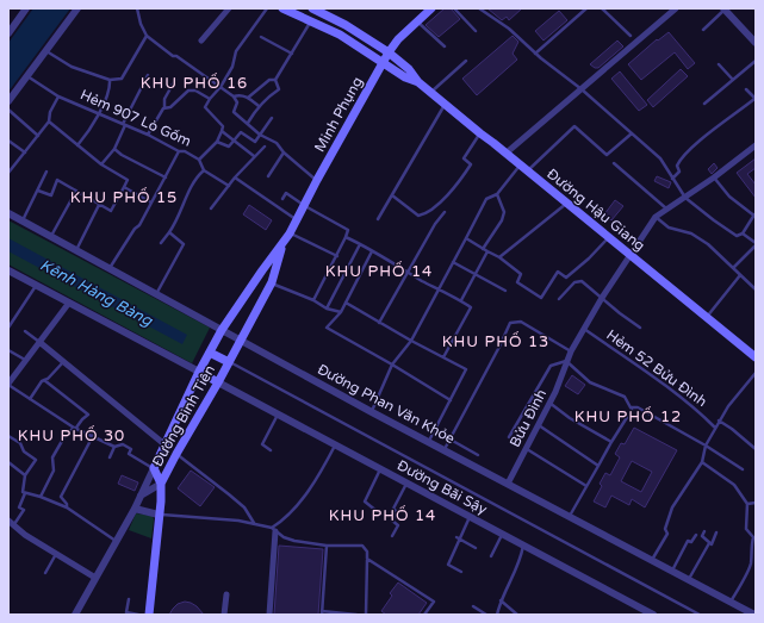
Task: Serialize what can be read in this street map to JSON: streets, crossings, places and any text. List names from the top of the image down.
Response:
{
  "streets": {
    "main road": ["Minh Phụng", "Đường Hậu Giang", "Đường Bình Tiên"],
    "street": ["Đường Phan Văn Khỏe", "Bửu Đình", "Đường Bãi Sậy"],
    "lane": ["Hẻm 907 Lò Gốm", "Hẻm 52 Bửu Đình"]
  },
  "crossings": [
    ["Minh Phụng", "Đường Hậu Giang"],
    ["Minh Phụng", "Đường Phan Văn Khỏe"],
    ["Minh Phụng", "Đường Bình Tiên"],
    ["Đường Hậu Giang", "Bửu Đình"],
    ["Hẻm 52 Bửu Đình", "Bửu Đình"],
    ["Đường Phan Văn Khỏe", "Đường Bình Tiên"],
    ["Đường Phan Văn Khỏe", "Bửu Đình"],
    ["Đường Bình Tiên", "Đường Bãi Sậy"]
  ],
  "districts": [
    "KHU PHỐ 16",
    "KHU PHỐ 15",
    "KHU PHỐ 14",
    "KHU PHỐ 13",
    "KHU PHỐ 12",
    "KHU PHỐ 30",
    "KHU PHỐ 14"
  ],
  "water": ["Kênh Hàng Bàng"]
}
